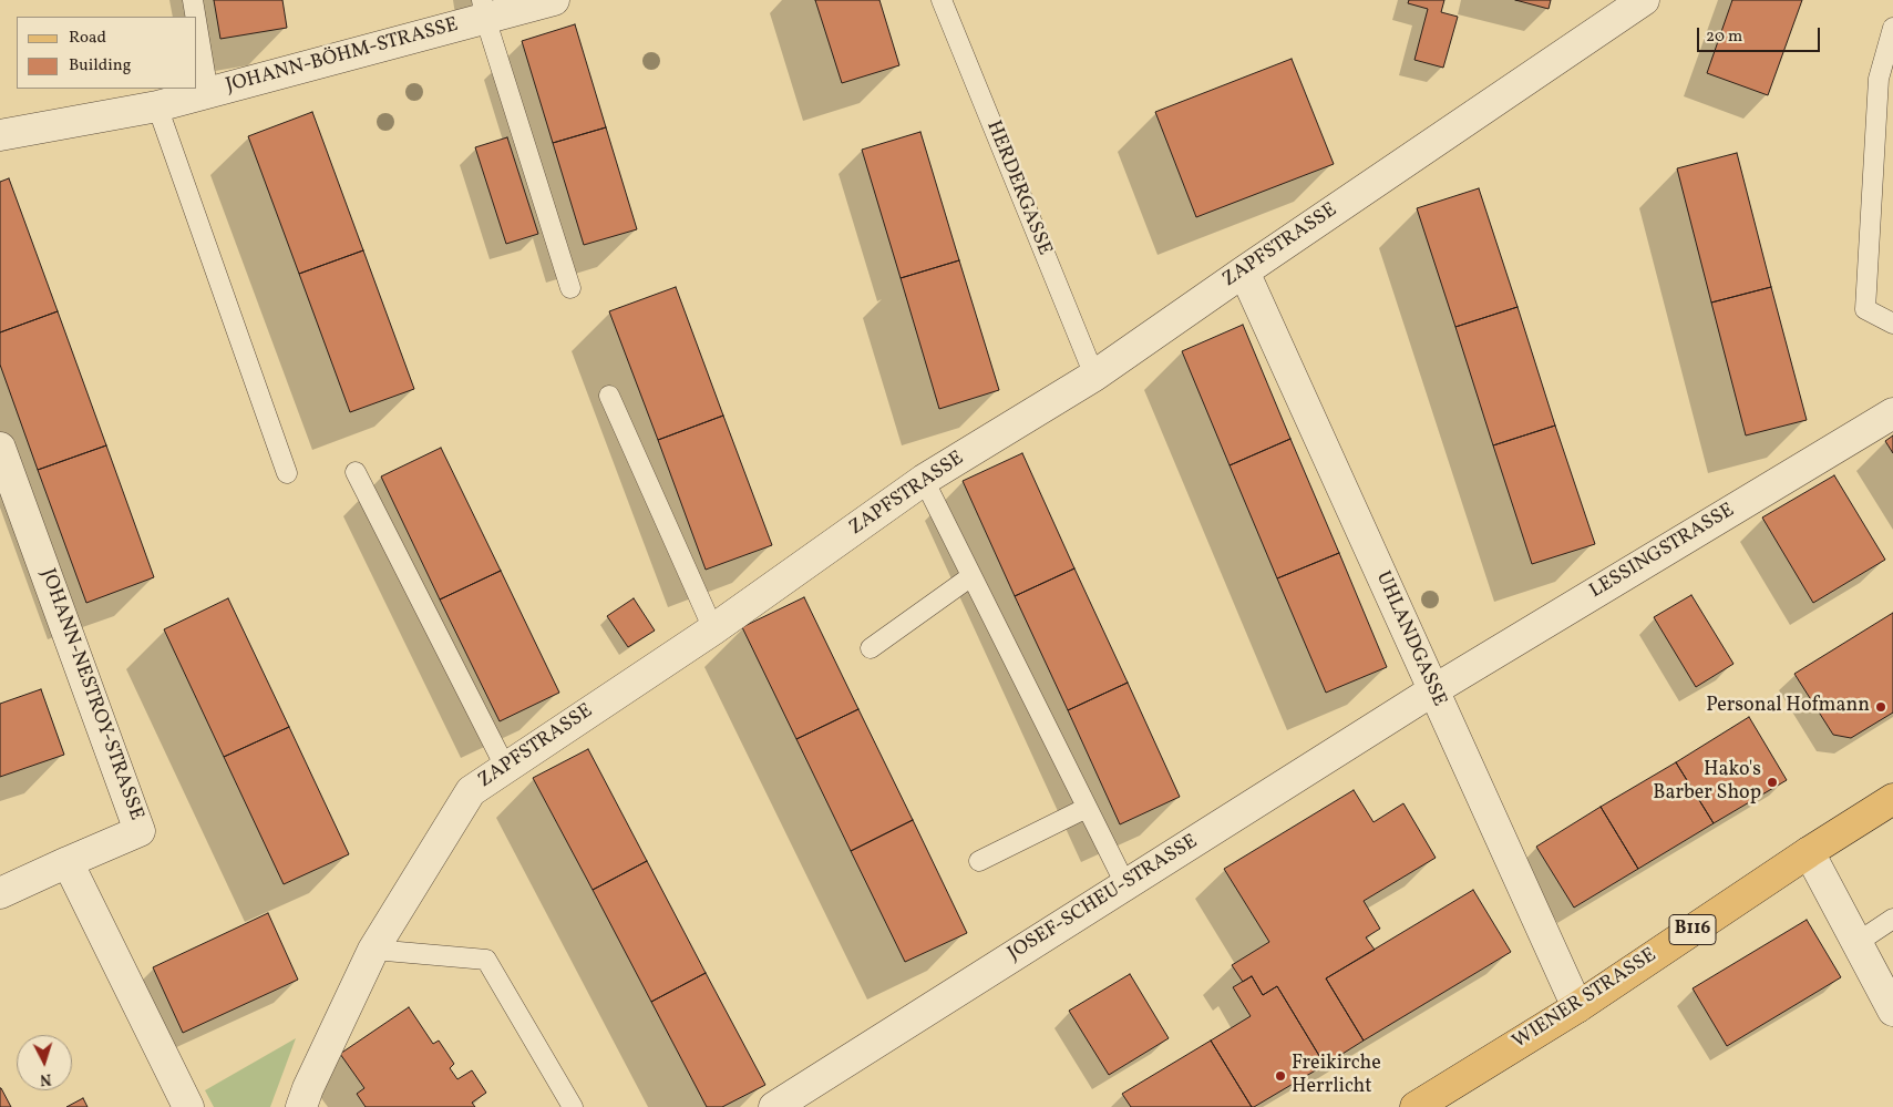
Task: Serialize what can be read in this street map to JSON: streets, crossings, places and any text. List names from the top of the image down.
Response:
{
  "streets": {
    "main road": ["B116", "WIENER STRASSE"],
    "street": [
      "JOHANN-BÖHM-STRASSE",
      "ZAPFSTRASSE",
      "LESSINGSTRASSE",
      "UHLANDGASSE",
      "JOHANN-NESTROY-STRASSE",
      "JOSEF-SCHEU-STRASSE"
    ],
    "lane": ["HERDERGASSE"]
  },
  "crossings": [
    ["HERDERGASSE", "ZAPFSTRASSE"],
    ["ZAPFSTRASSE", "UHLANDGASSE"],
    ["LESSINGSTRASSE", "UHLANDGASSE"],
    ["LESSINGSTRASSE", "JOSEF-SCHEU-STRASSE"],
    ["UHLANDGASSE", "JOSEF-SCHEU-STRASSE"],
    ["UHLANDGASSE", "WIENER STRASSE"]
  ],
  "places": ["Personal Hofmann", "Hako's Barber Shop", "Freikirche Herrlicht"],
  "legend": ["Road", "Building"],
  "scale_bar": "20 m",
  "north": "bottom"
}
